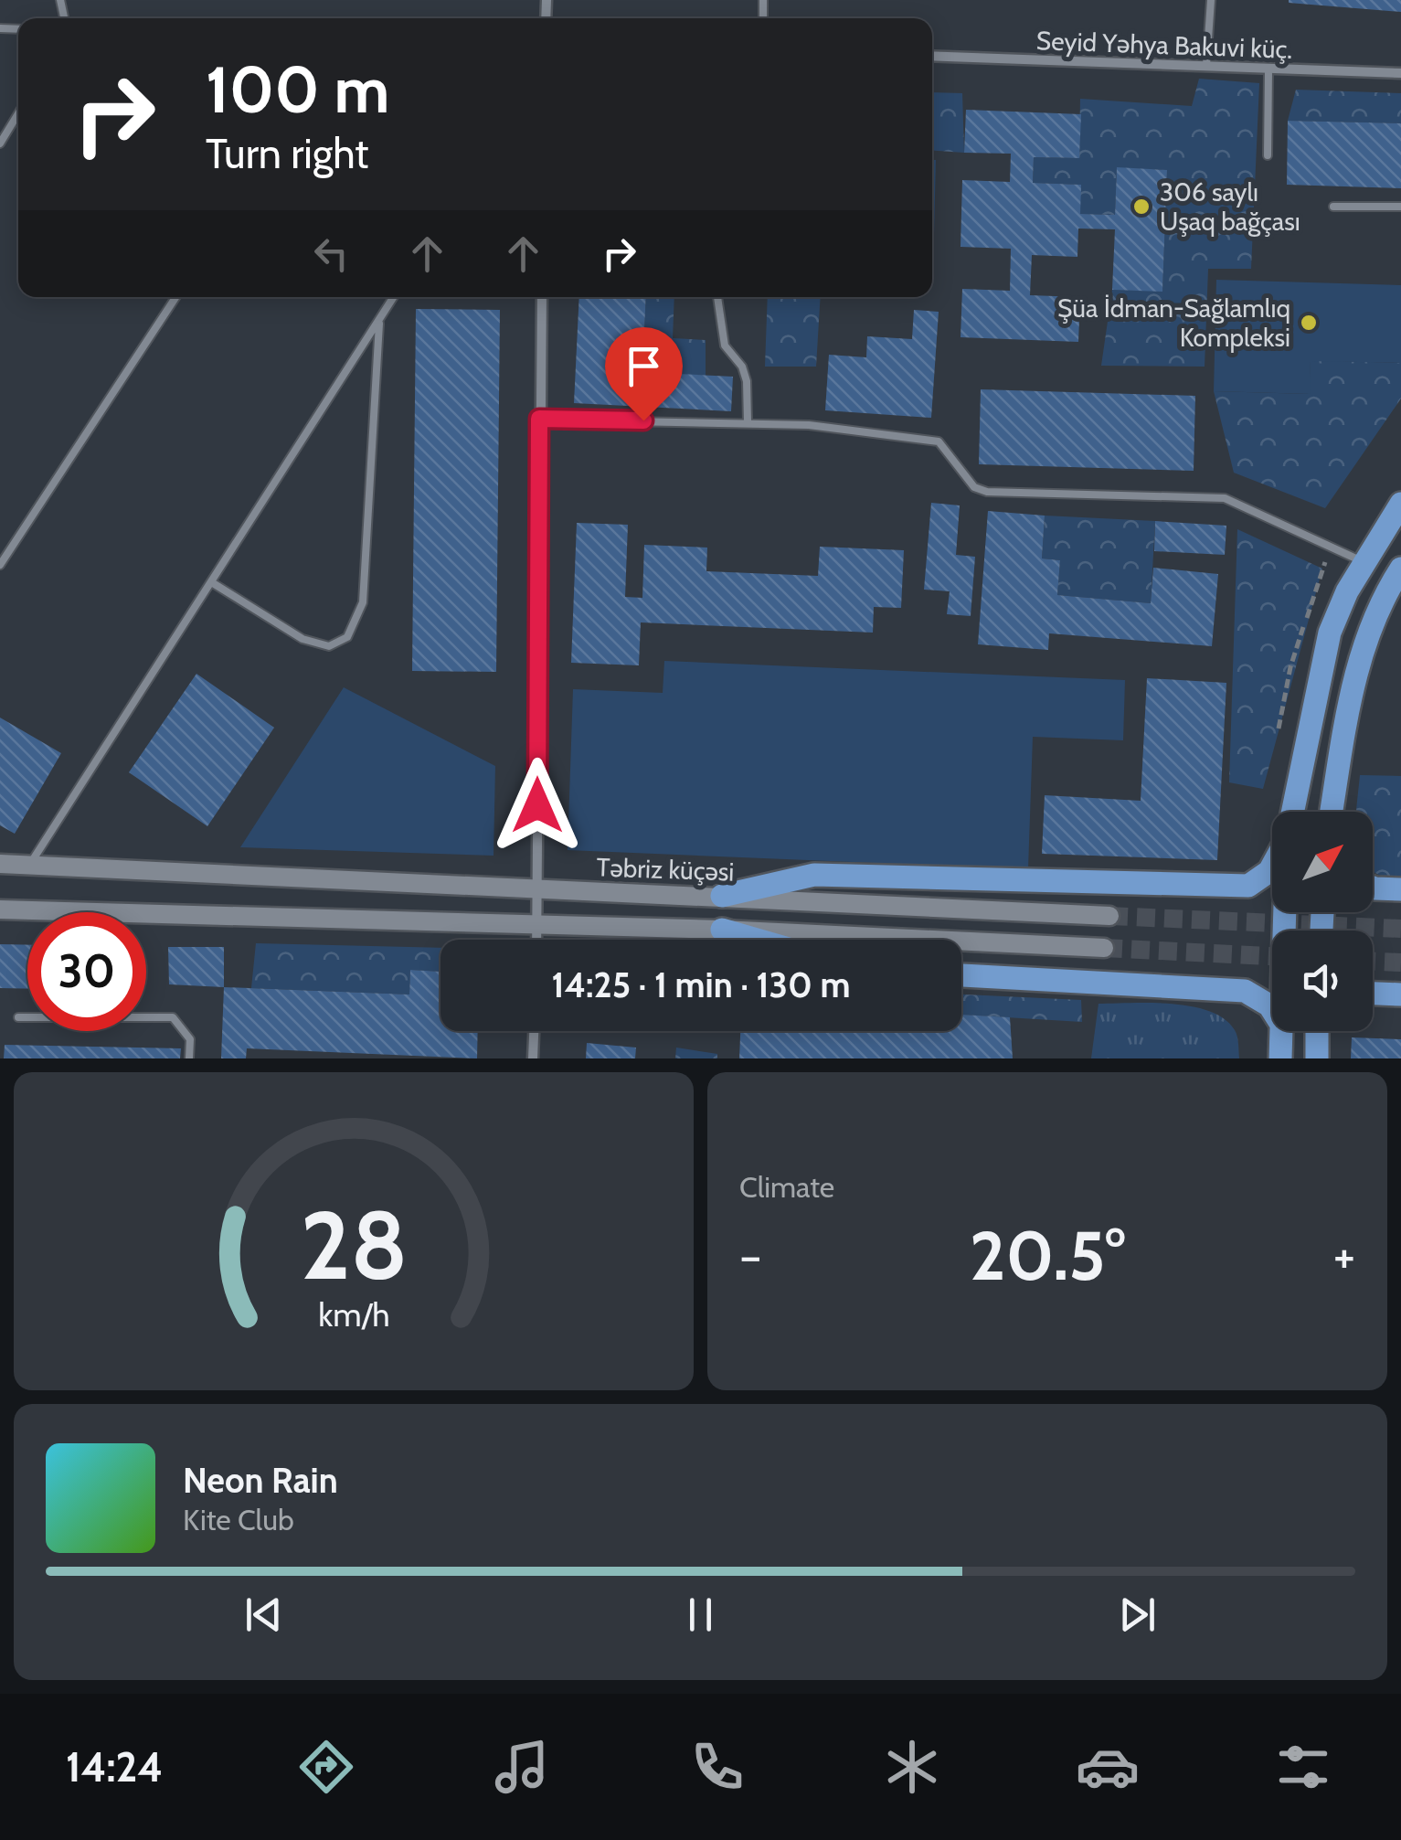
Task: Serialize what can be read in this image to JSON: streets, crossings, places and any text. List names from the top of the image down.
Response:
{
  "streets": {
    "main road": ["Təbriz küçəsi"],
    "street": ["Seyid Yəhya Bakuvi küç."]
  },
  "places": ["306 saylı Uşaq bağçası", "Şüa İdman-Sağlamlıq Kompleksi"],
  "north": "top right",
  "page": {
    "turn": ["100 m", "Turn right"],
    "limit": "30",
    "trip": "14:25 · 1 min · 130 m",
    "tile": "Climate",
    "heat": ["−", "20.5°", "+"],
    "song": ["Neon Rain", "Kite Club"],
    "tabs": "14:24",
    "gauge": ["28", "km/h"]
  }
}
